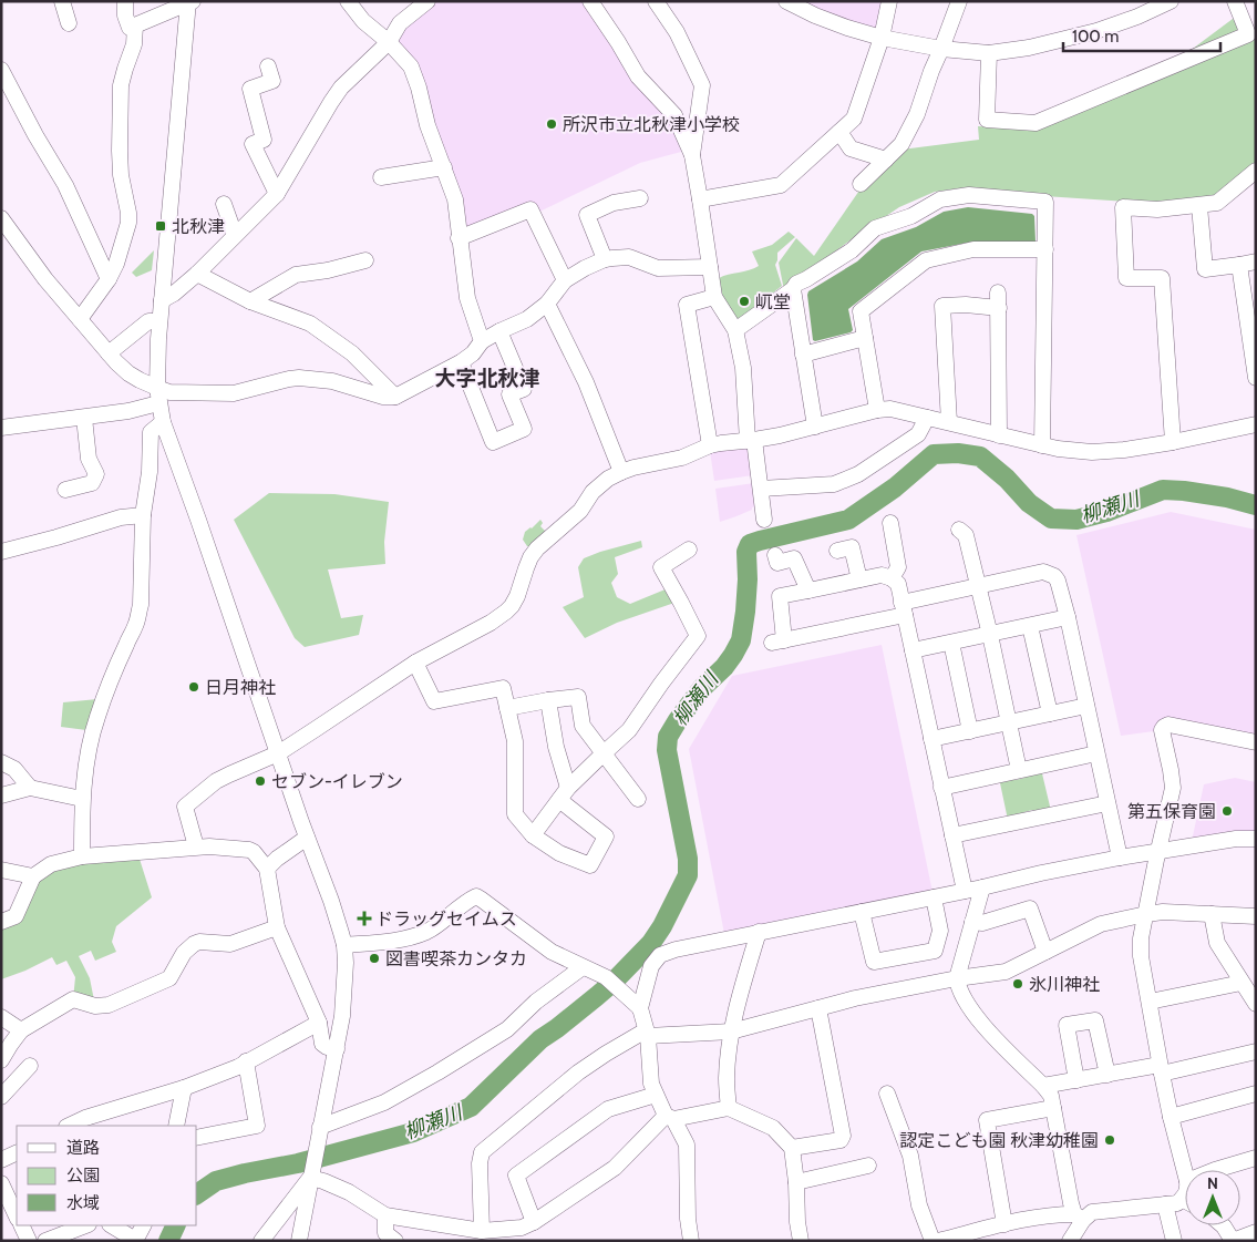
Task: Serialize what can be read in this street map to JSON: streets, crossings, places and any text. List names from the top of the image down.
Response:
{
  "districts": ["大字北秋津"],
  "water": ["柳瀬川"],
  "places": {
    "other": [
      "所沢市立北秋津小学校",
      "屼堂",
      "日月神社",
      "セブン-イレブン",
      "第五保育園",
      "図書喫茶カンタカ",
      "氷川神社",
      "認定こども園 秋津幼稚園"
    ],
    "transit": ["北秋津"],
    "health": ["ドラッグセイムス"]
  },
  "legend": ["道路", "公園", "水域"],
  "scale_bar": "100 m",
  "north": "top"
}
